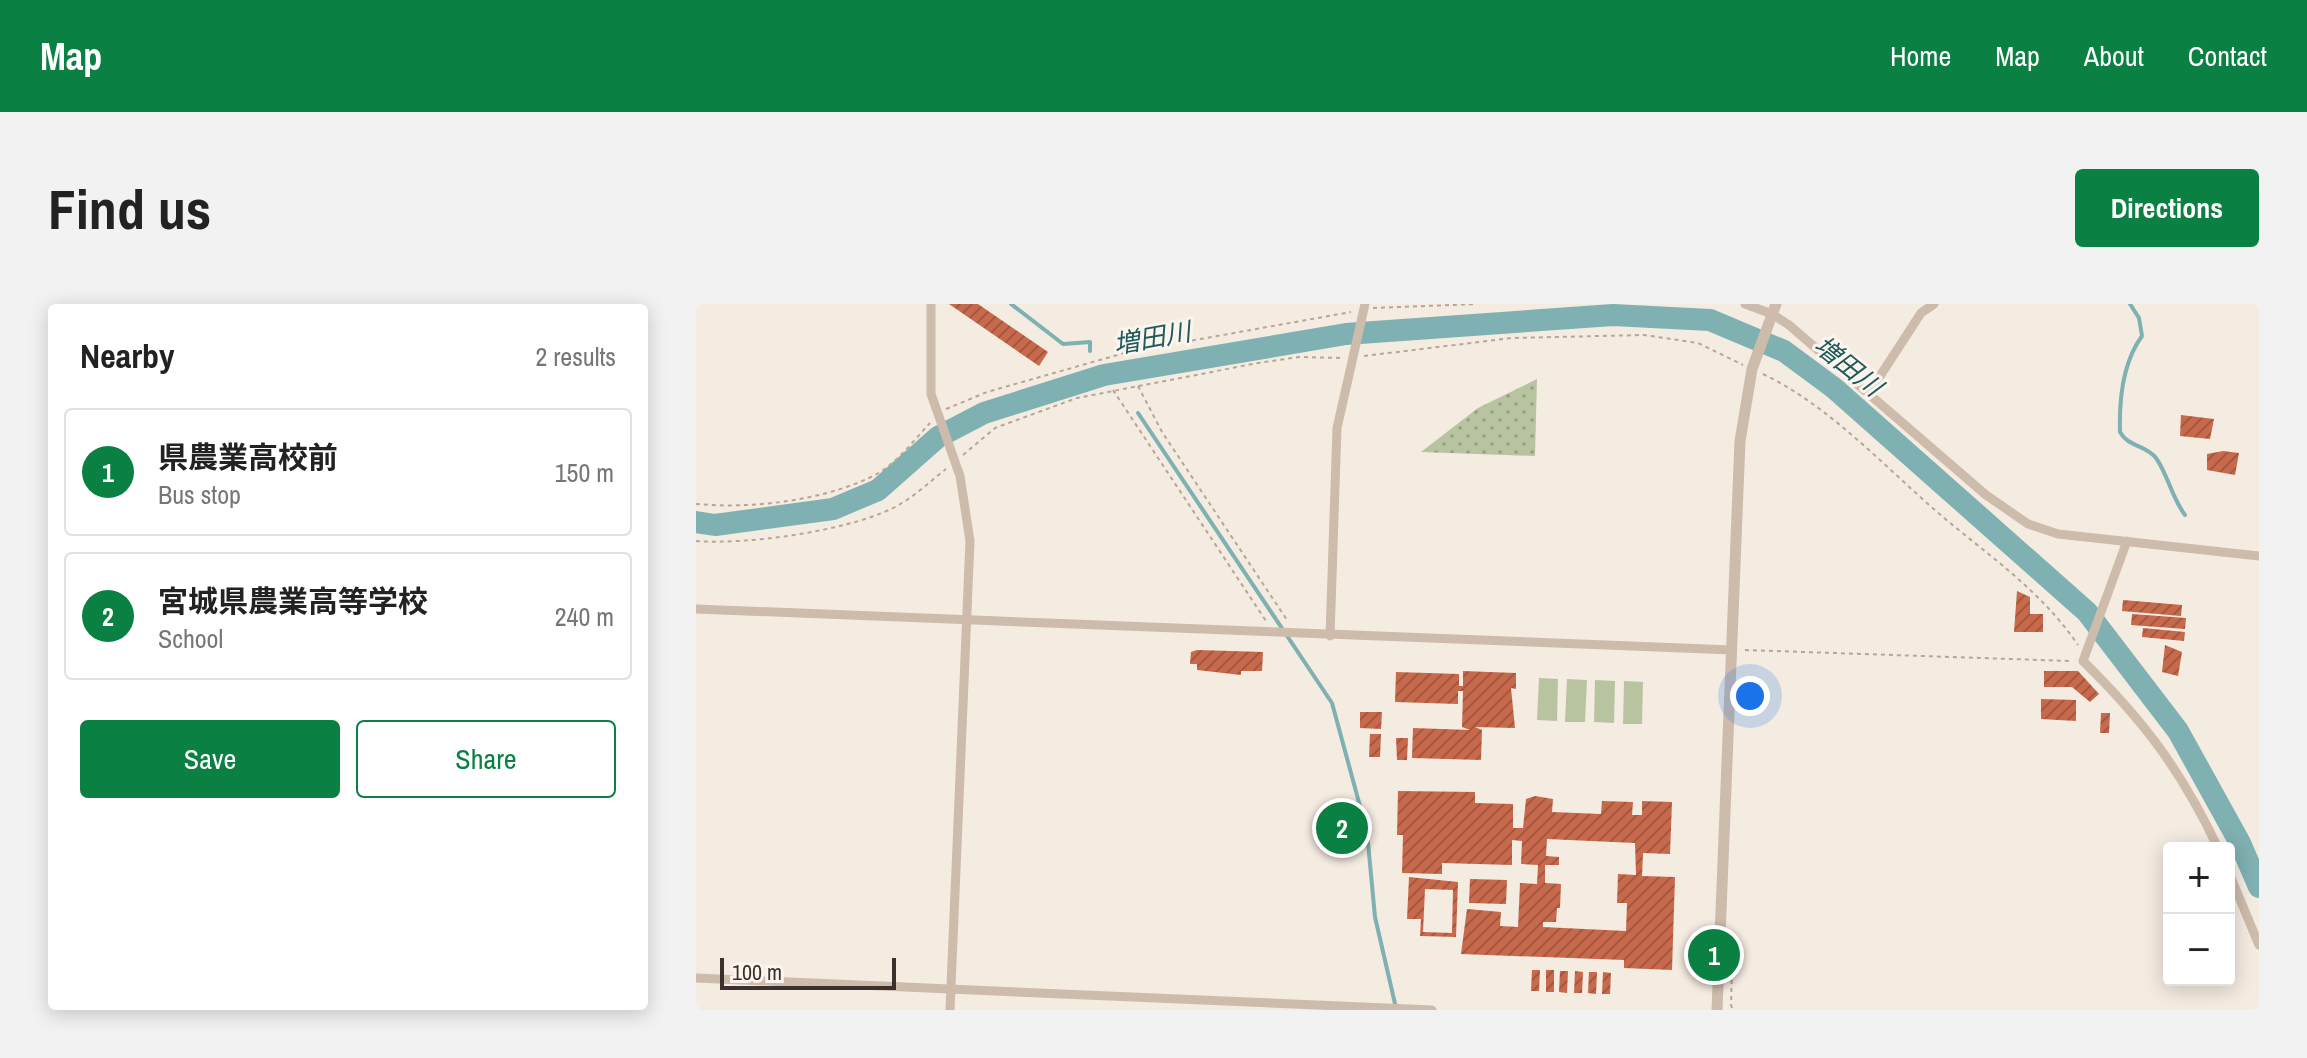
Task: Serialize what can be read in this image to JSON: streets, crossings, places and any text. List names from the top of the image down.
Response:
{
  "water": ["増田川"],
  "scale_bar": "100 m",
  "page": {
    "header": "Map",
    "nav": [
      "Home",
      "Map",
      "About",
      "Contact"
    ],
    "buttons": [
      "Directions",
      ["Save", "Share"]
    ],
    "title": "Find us",
    "heading": ["Nearby", "2 results"],
    "list": [
      {
        "mark": "1",
        "name": "県農業高校前",
        "note": "Bus stop",
        "value": "150 m"
      },
      {
        "mark": "2",
        "name": "宮城県農業高等学校",
        "note": "School",
        "value": "240 m"
      }
    ],
    "pins": ["2", "1"],
    "map_buttons": ["+", "−"],
    "scale": "100 m"
  }
}
